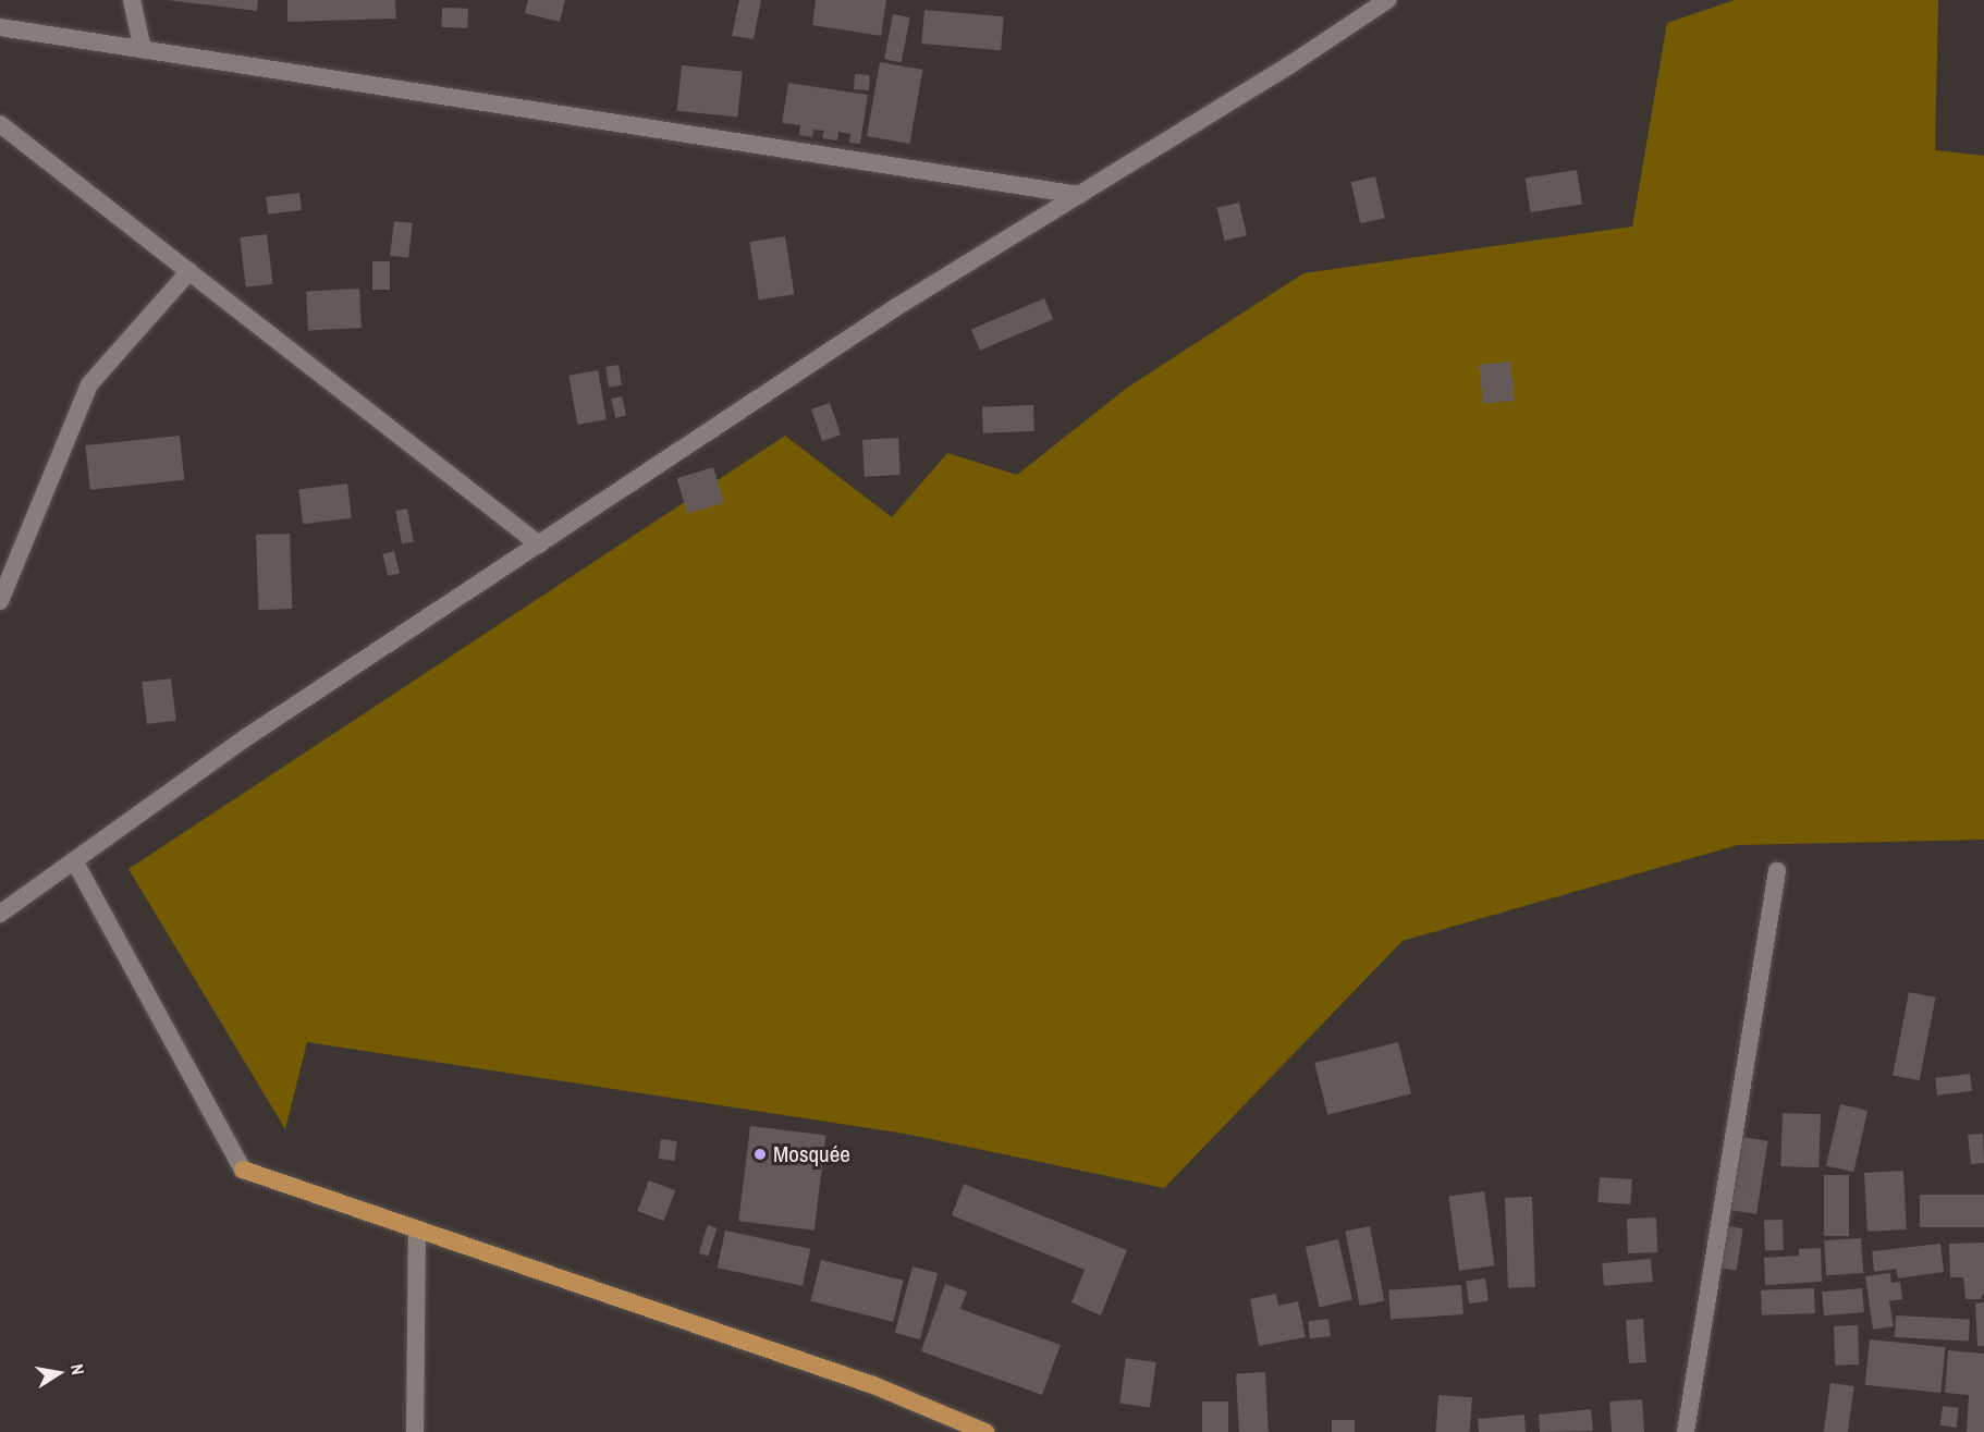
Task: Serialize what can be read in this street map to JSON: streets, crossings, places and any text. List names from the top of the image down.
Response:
{
  "places": ["Mosquée"],
  "north": "right"
}
